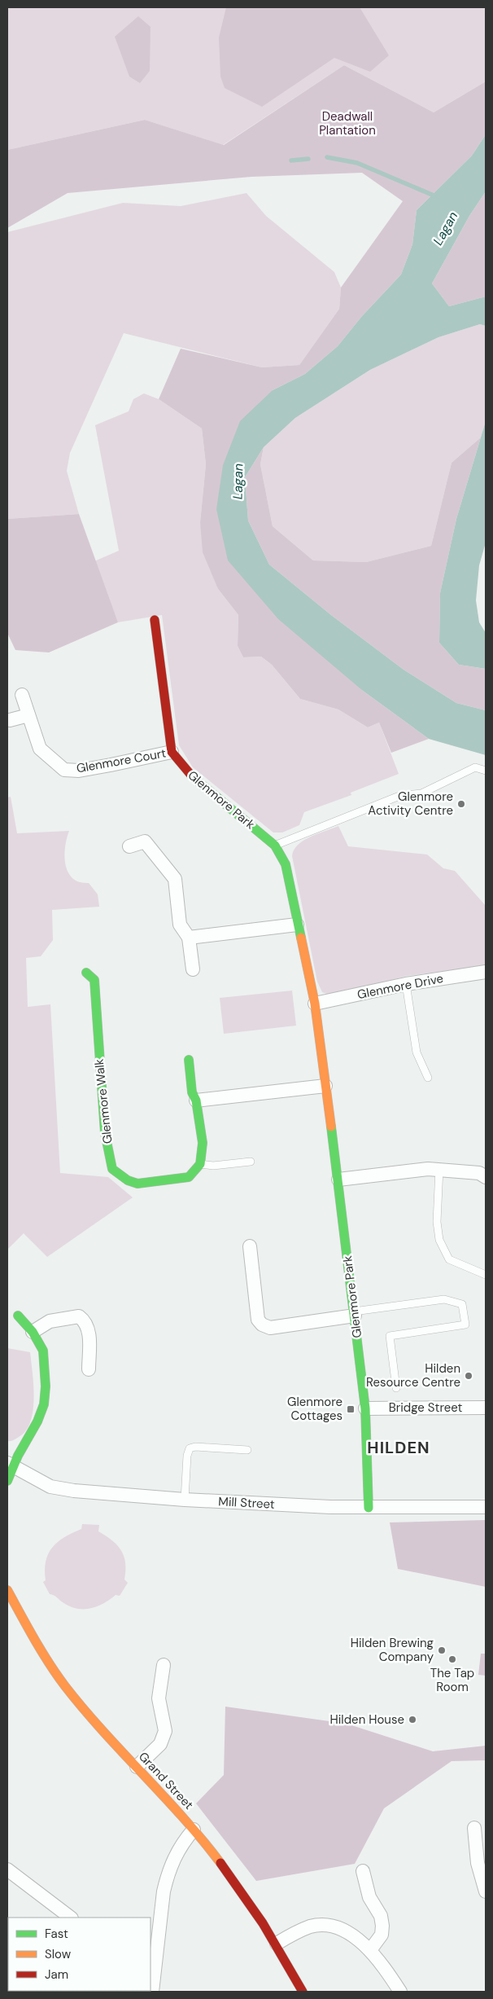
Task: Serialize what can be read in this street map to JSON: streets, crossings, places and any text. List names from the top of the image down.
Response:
{
  "streets": {
    "street": [
      "Glenmore Court",
      "Glenmore Park",
      "Glenmore Drive",
      "Glenmore Walk",
      "Bridge Street",
      "Mill Street",
      "Grand Street"
    ]
  },
  "crossings": [
    ["Glenmore Court", "Glenmore Park"],
    ["Glenmore Park", "Glenmore Drive"],
    ["Glenmore Park", "Bridge Street"],
    ["Glenmore Park", "Mill Street"]
  ],
  "districts": ["HILDEN"],
  "water": ["Lagan"],
  "parks": ["Deadwall Plantation"],
  "places": {
    "other": [
      "Glenmore Activity Centre",
      "Hilden Resource Centre",
      "Hilden Brewing Company",
      "The Tap Room",
      "Hilden House"
    ],
    "transit": ["Glenmore Cottages"]
  },
  "legend": ["Fast", "Slow", "Jam"]
}
